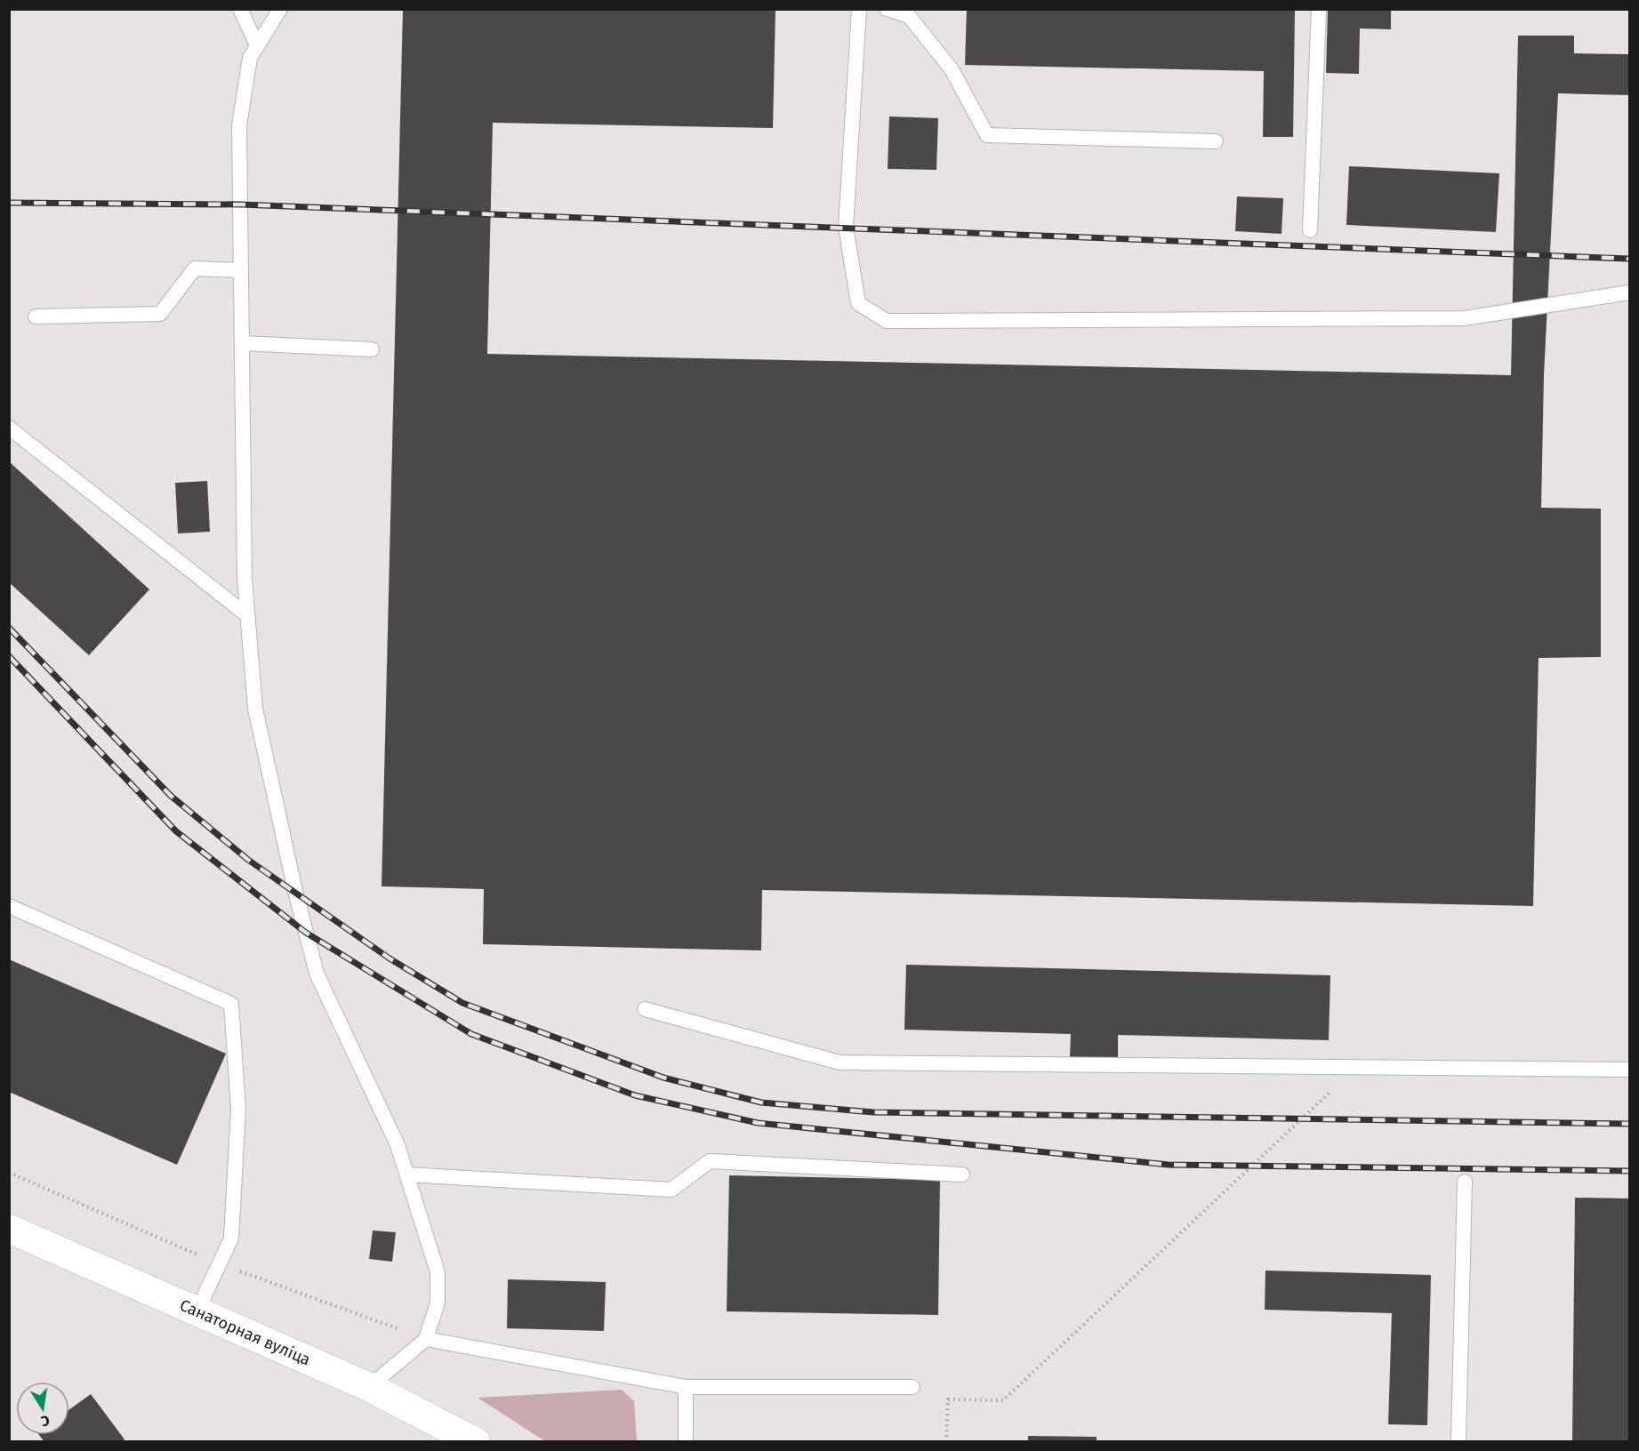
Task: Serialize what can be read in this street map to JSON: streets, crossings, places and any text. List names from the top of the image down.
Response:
{
  "streets": {
    "street": ["Санаторная вуліца"]
  },
  "north": "bottom"
}
